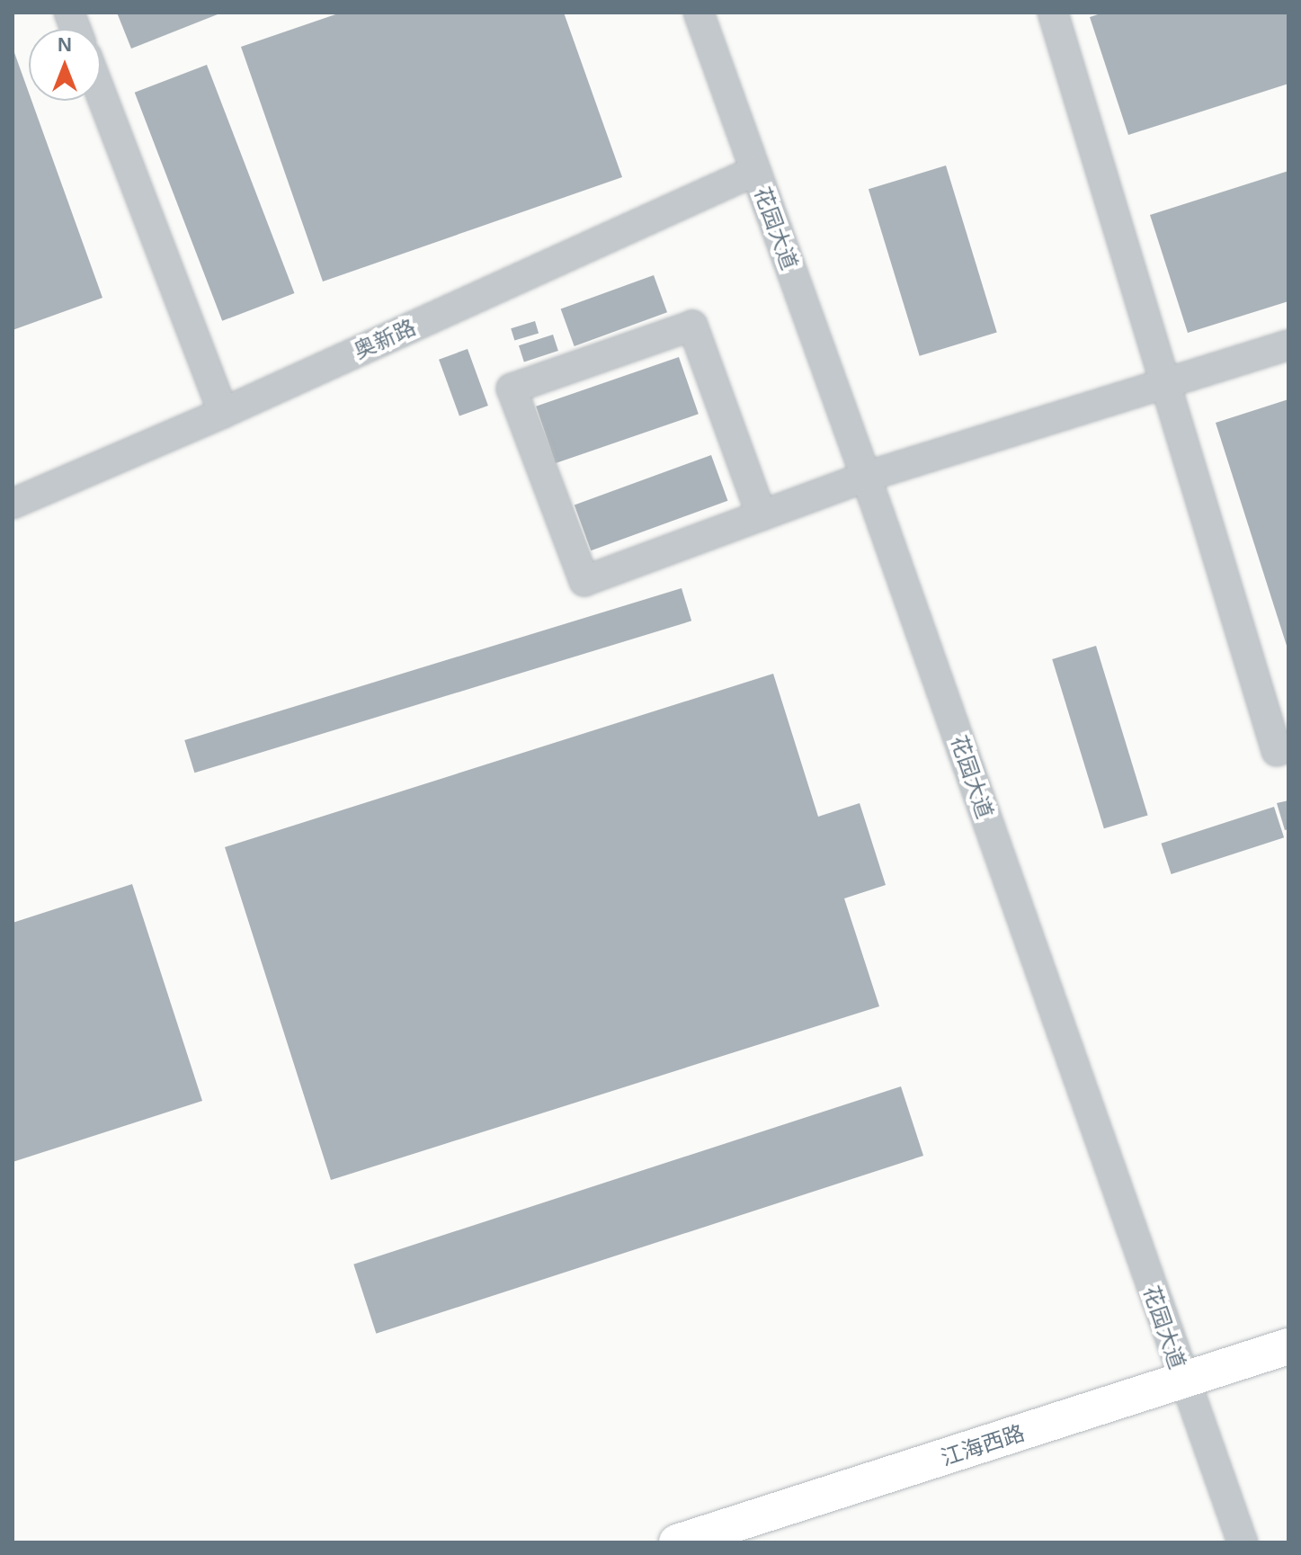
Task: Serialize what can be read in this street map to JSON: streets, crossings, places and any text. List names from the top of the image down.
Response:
{
  "streets": {
    "main road": ["江海西路"],
    "street": ["花园大道", "奥新路"]
  },
  "crossings": [
    ["花园大道", "奥新路"],
    ["花园大道", "江海西路"]
  ],
  "north": "top"
}
